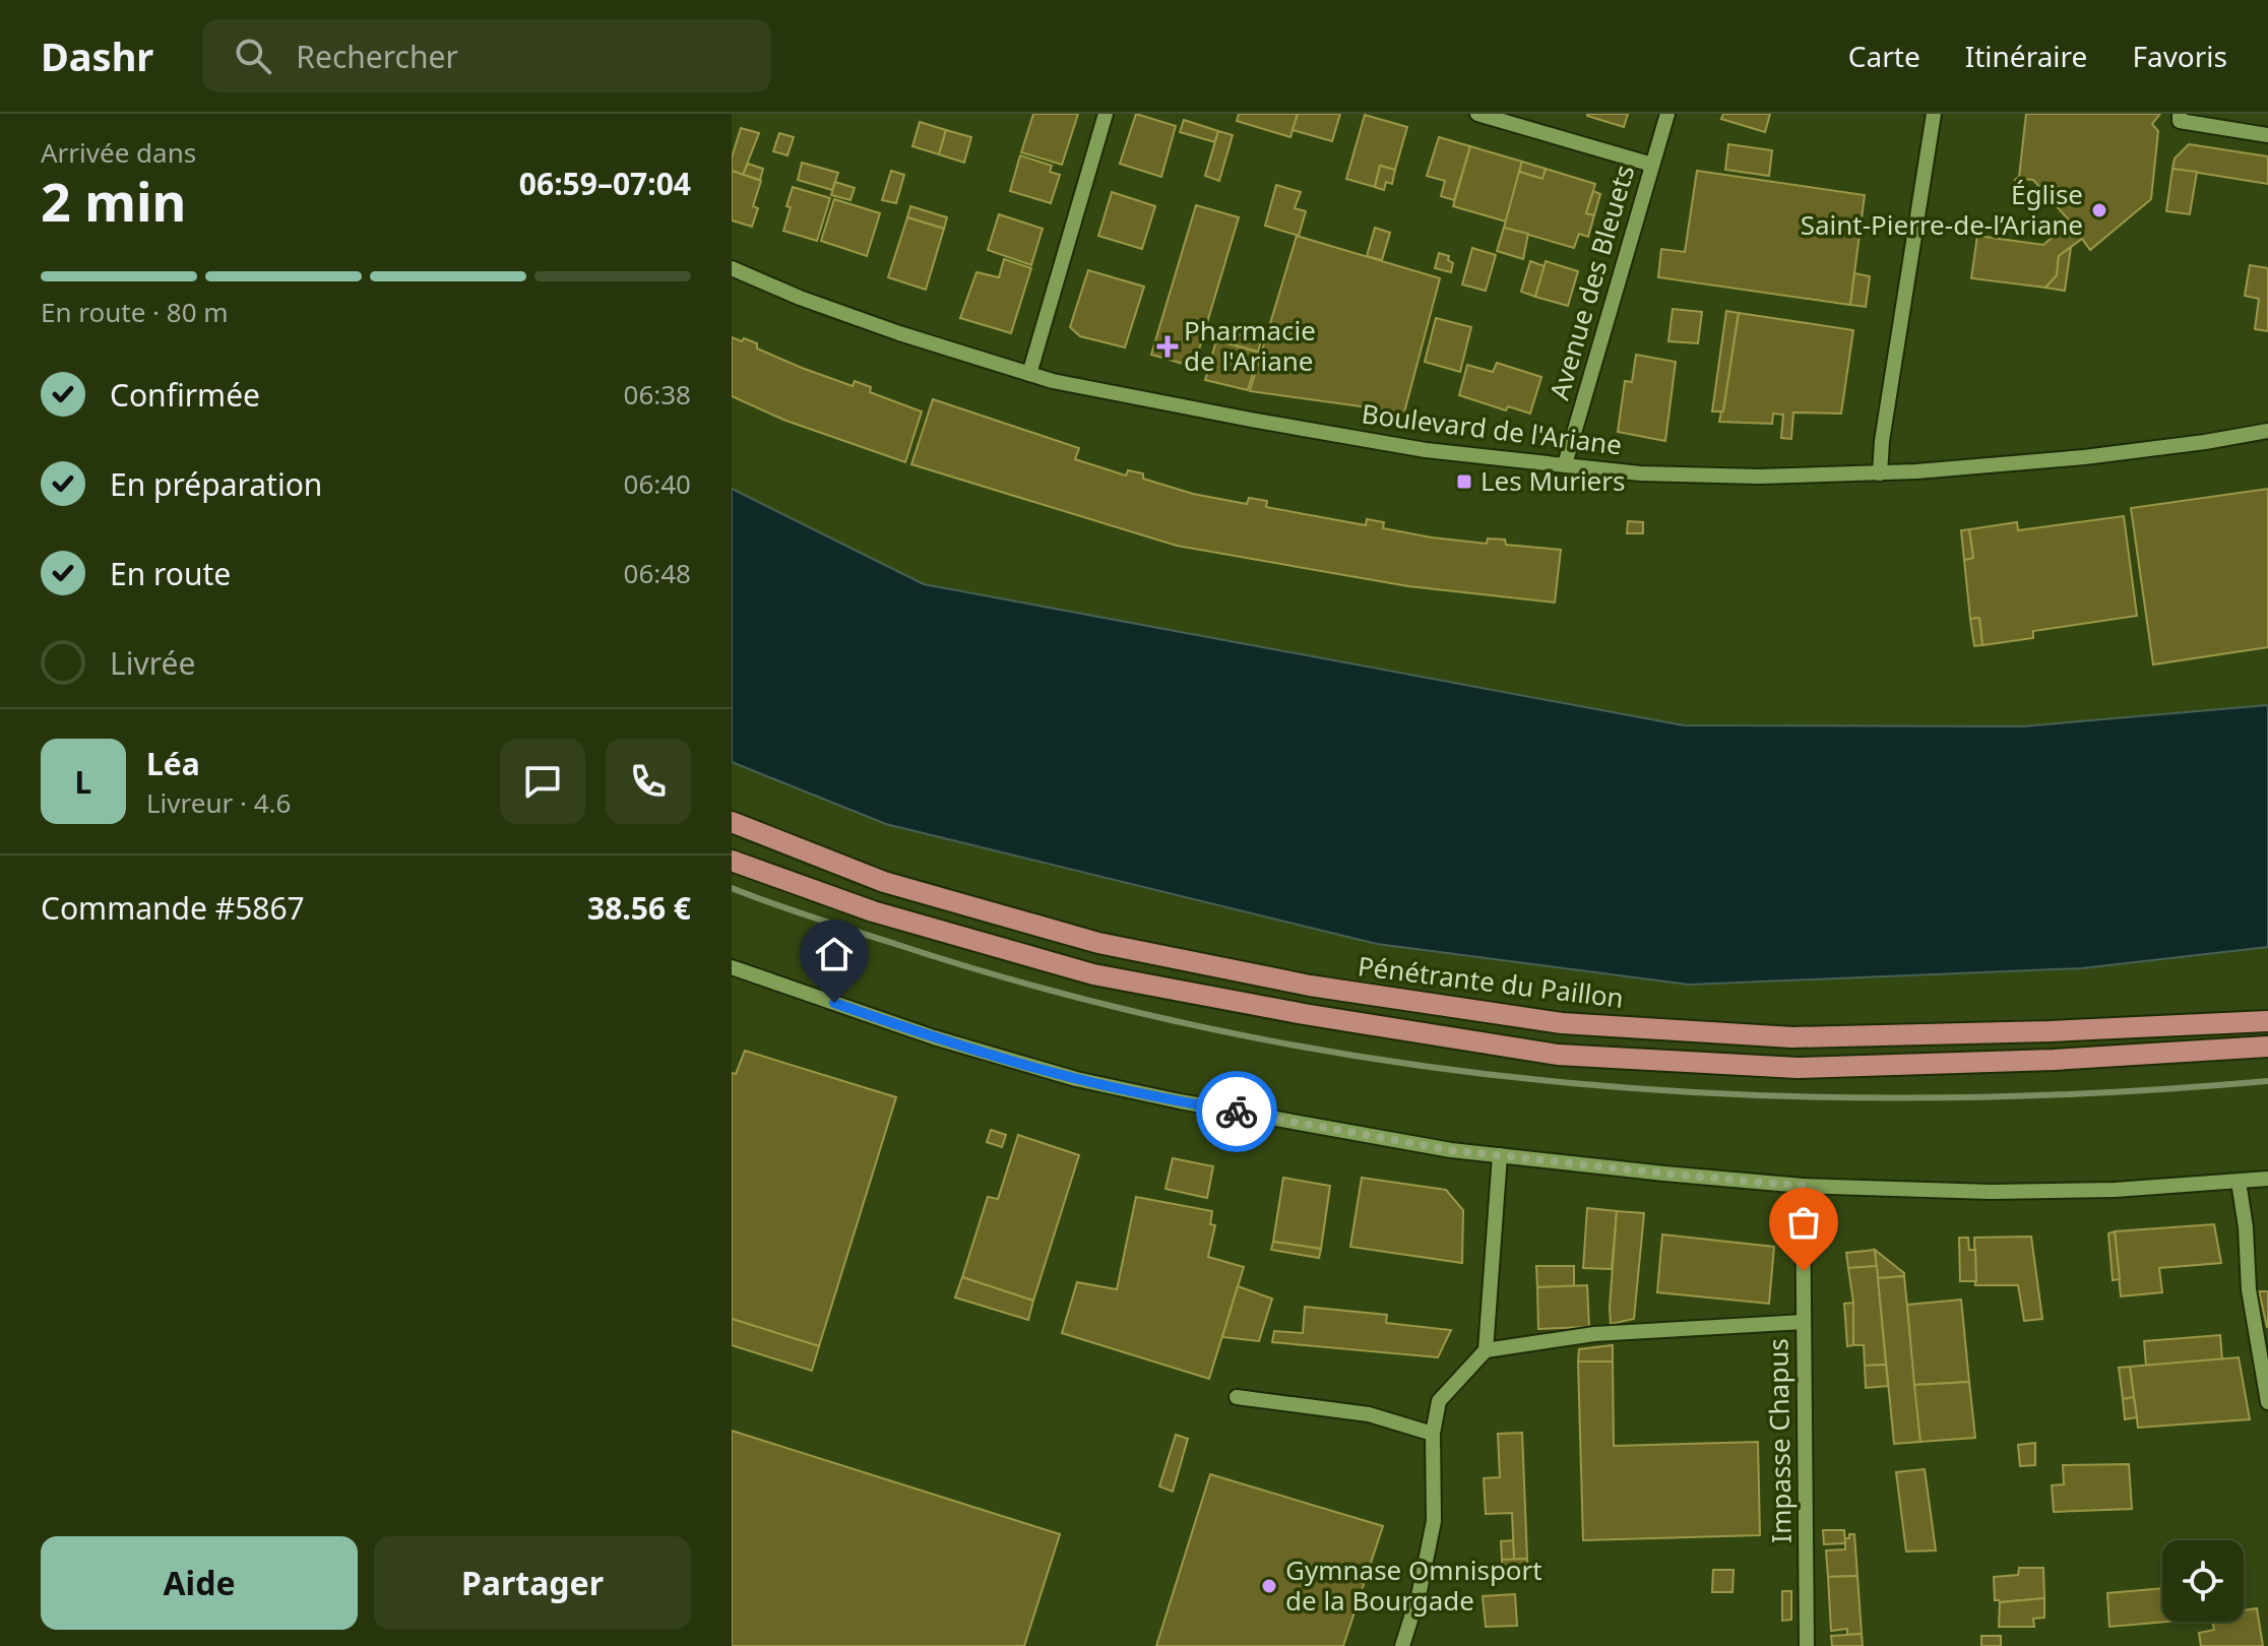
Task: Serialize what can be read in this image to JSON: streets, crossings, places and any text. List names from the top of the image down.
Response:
{
  "streets": {
    "main road": ["Pénétrante du Paillon"],
    "street": ["Avenue des Bleuets", "Boulevard de l'Ariane", "Impasse Chapus"]
  },
  "crossings": [
    ["Avenue des Bleuets", "Boulevard de l'Ariane"]
  ],
  "places": {
    "other": ["Église Saint-Pierre-de-l’Ariane", "Gymnase Omnisport de la Bourgade"],
    "health": ["Pharmacie de l'Ariane"],
    "transit": ["Les Muriers"]
  },
  "page": {
    "header": "Dashr",
    "search": "Rechercher",
    "nav": ["Carte", "Itinéraire", "Favoris"],
    "heading": ["2 min", "Arrivée dans", "06:59–07:04"],
    "panel": [
      "Léa",
      "Livreur · 4.6",
      "Commande #5867",
      "38.56 €"
    ],
    "bar": "En route · 80 m",
    "list": [
      ["Confirmée", "06:38"],
      ["En préparation", "06:40"],
      ["En route", "06:48"],
      "Livrée"
    ],
    "round": "L",
    "buttons": ["Aide", "Partager"]
  }
}
